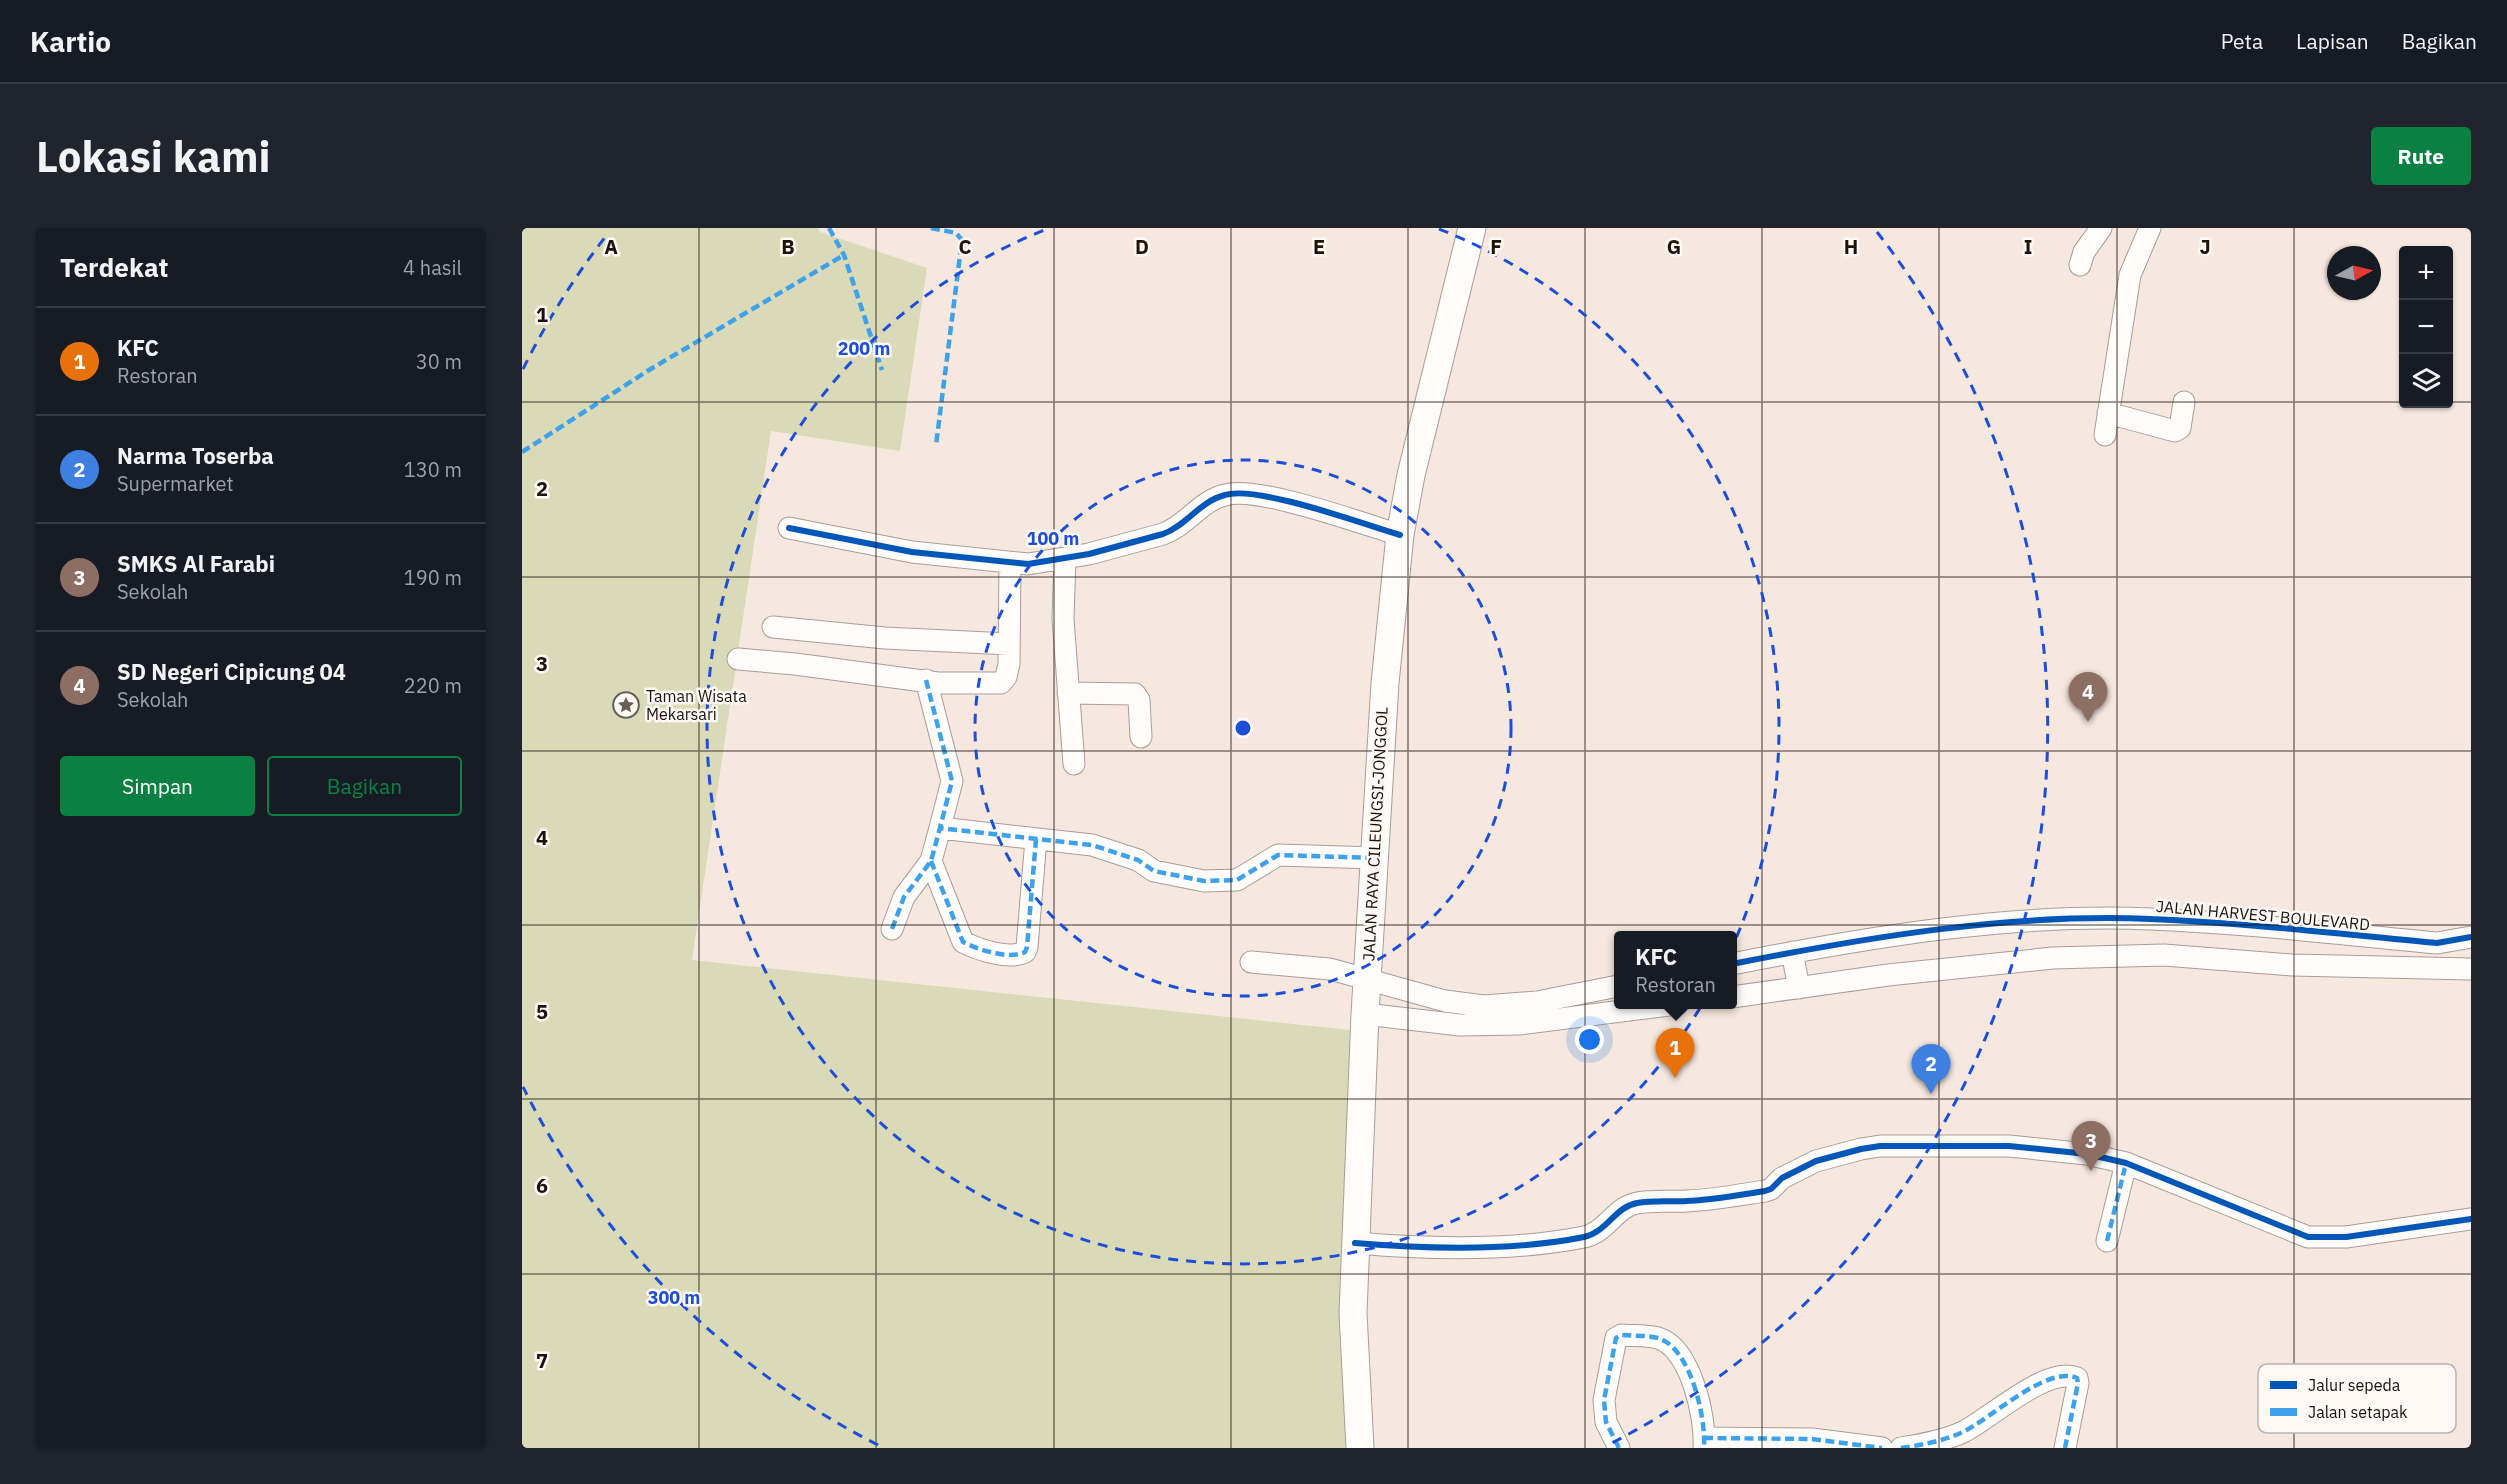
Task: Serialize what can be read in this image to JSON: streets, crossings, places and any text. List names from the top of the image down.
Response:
{
  "streets": {
    "main road": ["JALAN RAYA CILEUNGSI-JONGGOL"],
    "street": ["JALAN HARVEST BOULEVARD"]
  },
  "places": {
    "place": ["Taman Wisata Mekarsari"]
  },
  "legend": ["Jalur sepeda", "Jalan setapak"],
  "north": "right",
  "page": {
    "header": "Kartio",
    "nav": ["Peta", "Lapisan", "Bagikan"],
    "buttons": [
      "Rute",
      ["Simpan", "Bagikan"]
    ],
    "title": "Lokasi kami",
    "heading": ["Terdekat", "4 hasil"],
    "map_buttons": ["+", "−"],
    "list": [
      {
        "mark": "1",
        "name": "KFC",
        "note": "Restoran",
        "value": "30 m"
      },
      {
        "mark": "2",
        "name": "Narma Toserba",
        "note": "Supermarket",
        "value": "130 m"
      },
      {
        "mark": "3",
        "name": "SMKS Al Farabi",
        "note": "Sekolah",
        "value": "190 m"
      },
      {
        "mark": "4",
        "name": "SD Negeri Cipicung 04",
        "note": "Sekolah",
        "value": "220 m"
      }
    ],
    "pins": [
      "4",
      "1",
      "2",
      "3"
    ],
    "popup": ["KFC", "Restoran"]
  },
  "grid": {
    "columns": [
      "A",
      "B",
      "C",
      "D",
      "E",
      "F",
      "G",
      "H",
      "I",
      "J"
    ],
    "rows": [
      "1",
      "2",
      "3",
      "4",
      "5",
      "6",
      "7"
    ]
  },
  "rings": ["200 m", "100 m", "300 m"]
}
